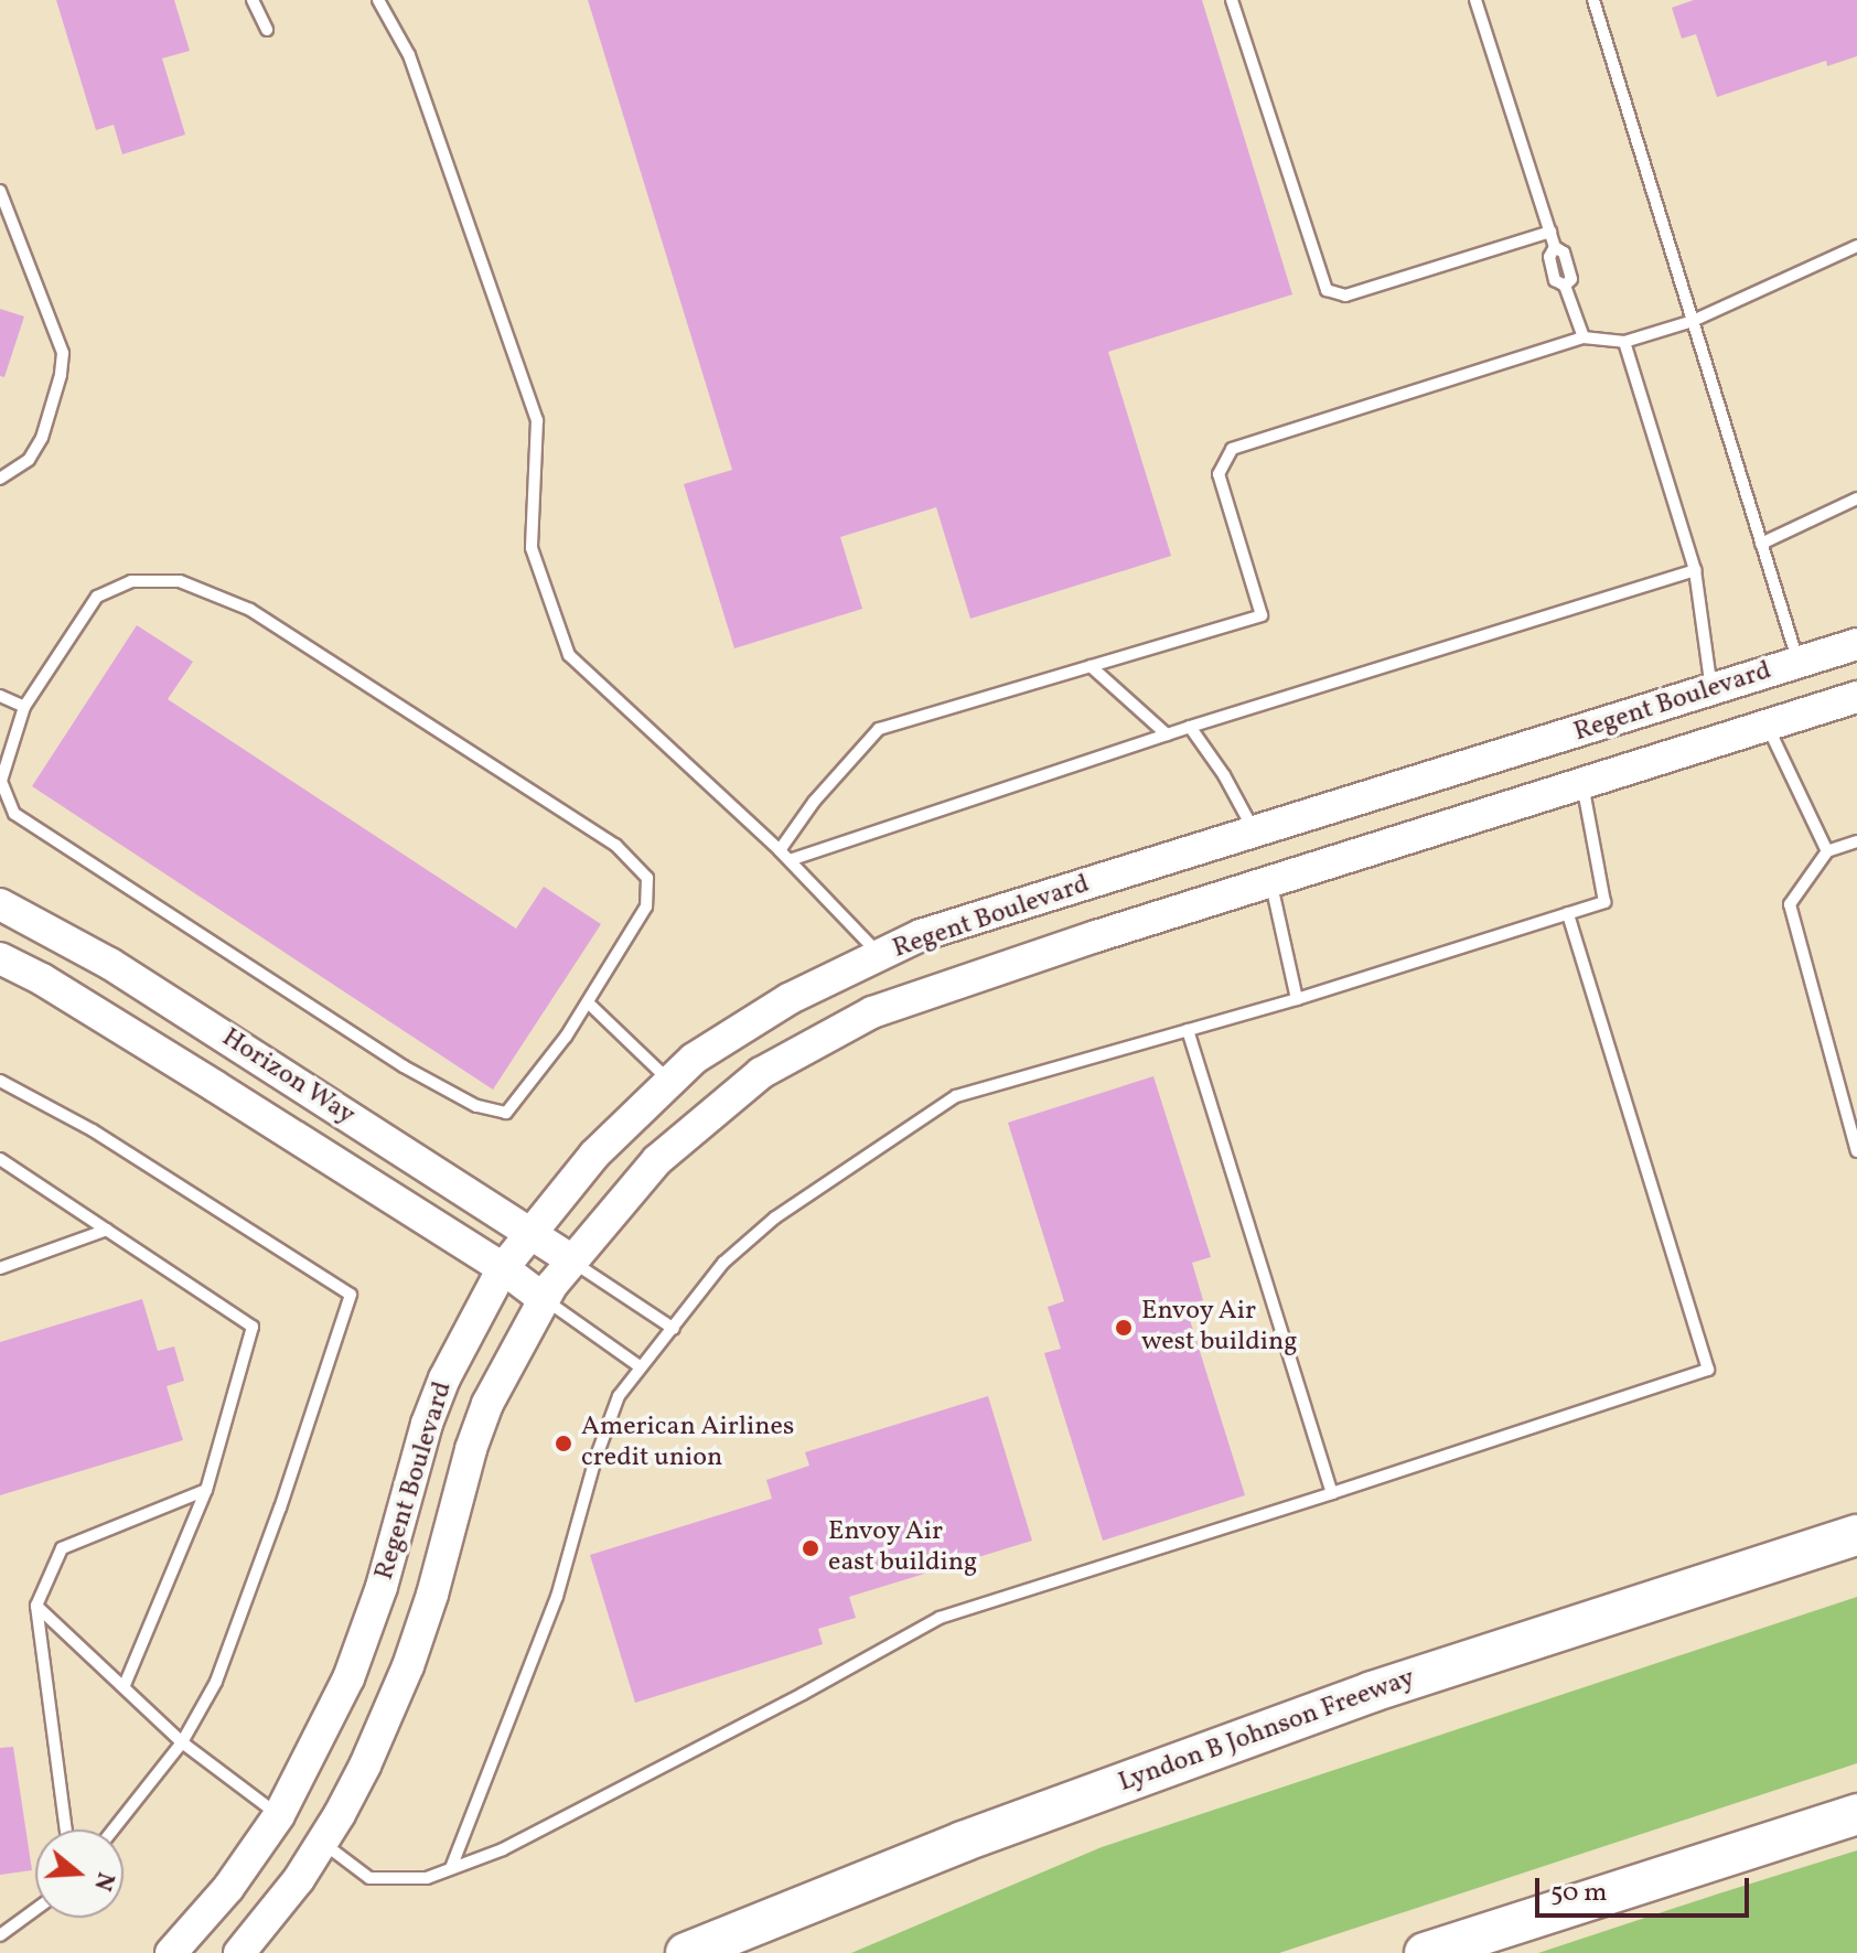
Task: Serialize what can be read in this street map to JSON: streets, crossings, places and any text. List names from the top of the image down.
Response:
{
  "streets": {
    "highway": ["Lyndon B Johnson Freeway"],
    "street": ["Regent Boulevard", "Horizon Way"]
  },
  "crossings": [
    ["Regent Boulevard", "Horizon Way"]
  ],
  "places": ["Envoy Air west building", "American Airlines credit union", "Envoy Air east building"],
  "scale_bar": "50 m",
  "north": "right"
}
